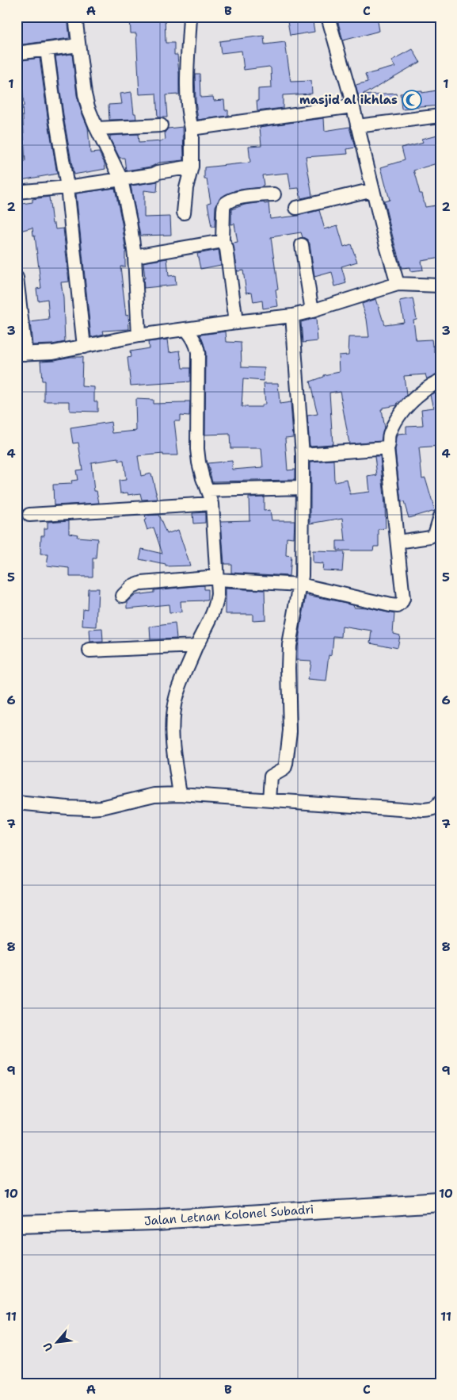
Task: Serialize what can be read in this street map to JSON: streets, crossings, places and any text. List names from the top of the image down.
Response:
{
  "streets": {
    "main road": ["Jalan Letnan Kolonel Subadri"]
  },
  "places": {
    "mosque": ["masjid al ikhlas"]
  },
  "north": "bottom left",
  "grid": {
    "columns": ["A", "B", "C"],
    "rows": [
      "1",
      "2",
      "3",
      "4",
      "5",
      "6",
      "7",
      "8",
      "9",
      "10",
      "11"
    ]
  }
}
